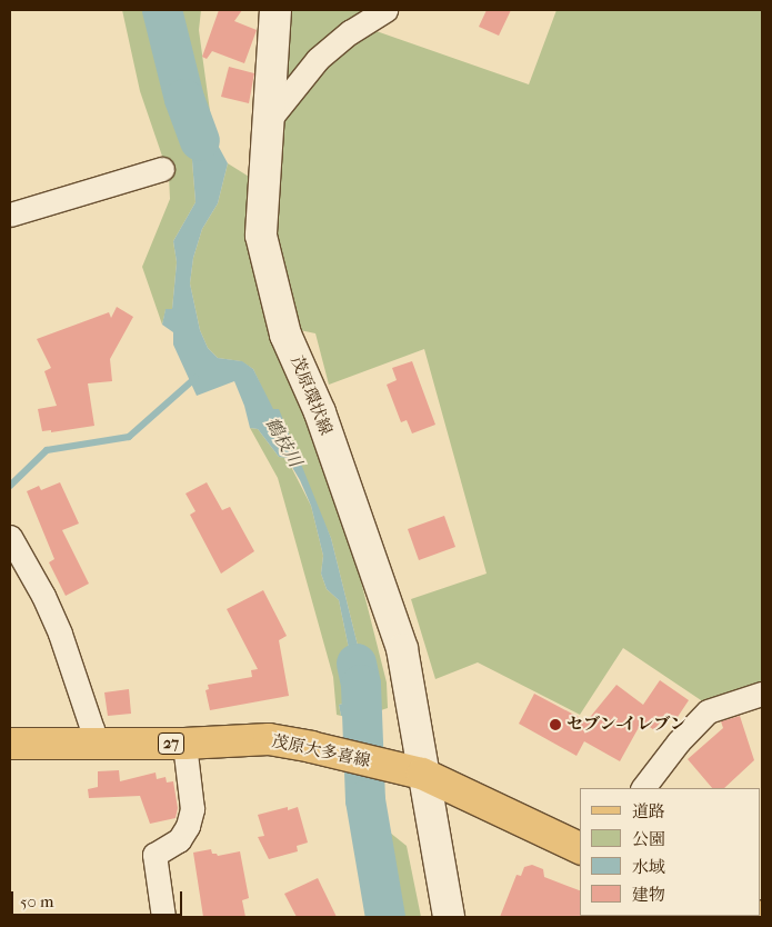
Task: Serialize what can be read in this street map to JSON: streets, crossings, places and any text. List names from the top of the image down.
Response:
{
  "streets": {
    "main road": ["茂原環状線", "27", "茂原大多喜線"]
  },
  "crossings": [
    ["茂原環状線", "茂原大多喜線"]
  ],
  "water": ["鶴枝川"],
  "places": ["セブン-イレブン"],
  "legend": [
    "道路",
    "公園",
    "水域",
    "建物"
  ],
  "scale_bar": "50 m"
}
